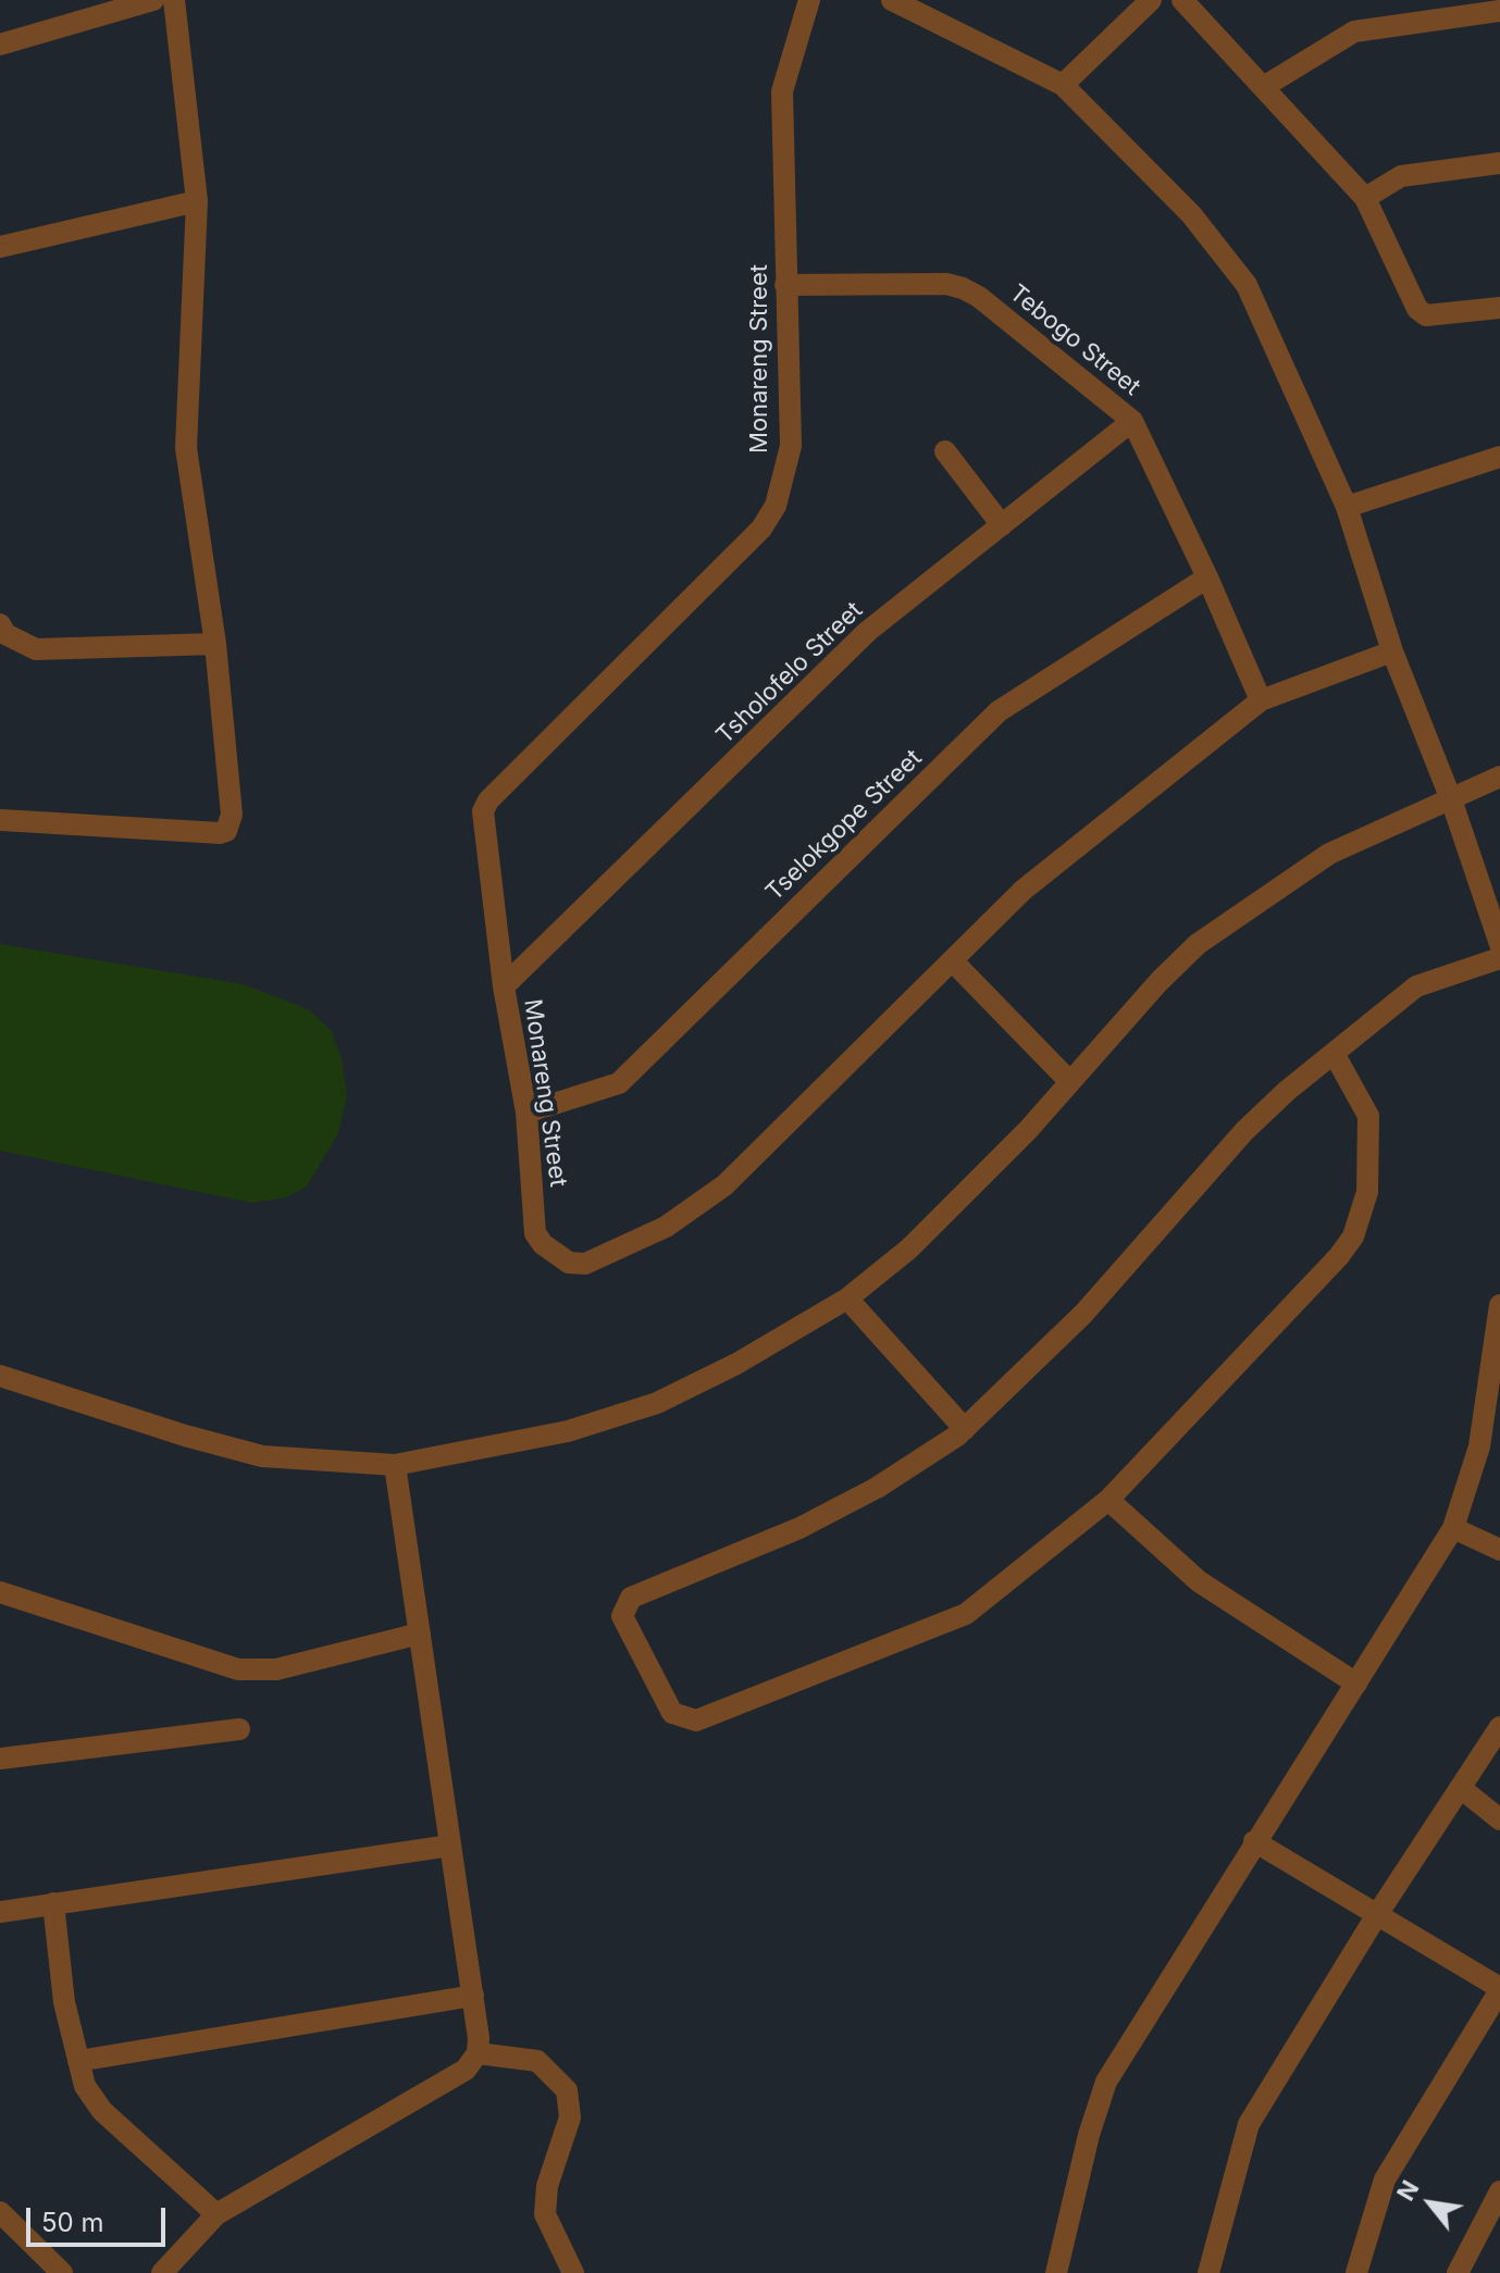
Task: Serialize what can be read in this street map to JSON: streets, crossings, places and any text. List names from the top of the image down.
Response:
{
  "streets": {
    "street": [
      "Tebogo Street",
      "Monareng Street",
      "Tsholofelo Street",
      "Tselokgope Street"
    ]
  },
  "crossings": [
    ["Tebogo Street", "Monareng Street"],
    ["Tebogo Street", "Tsholofelo Street"],
    ["Tebogo Street", "Tselokgope Street"],
    ["Monareng Street", "Tsholofelo Street"],
    ["Monareng Street", "Tselokgope Street"]
  ],
  "scale_bar": "50 m",
  "north": "top left"
}
